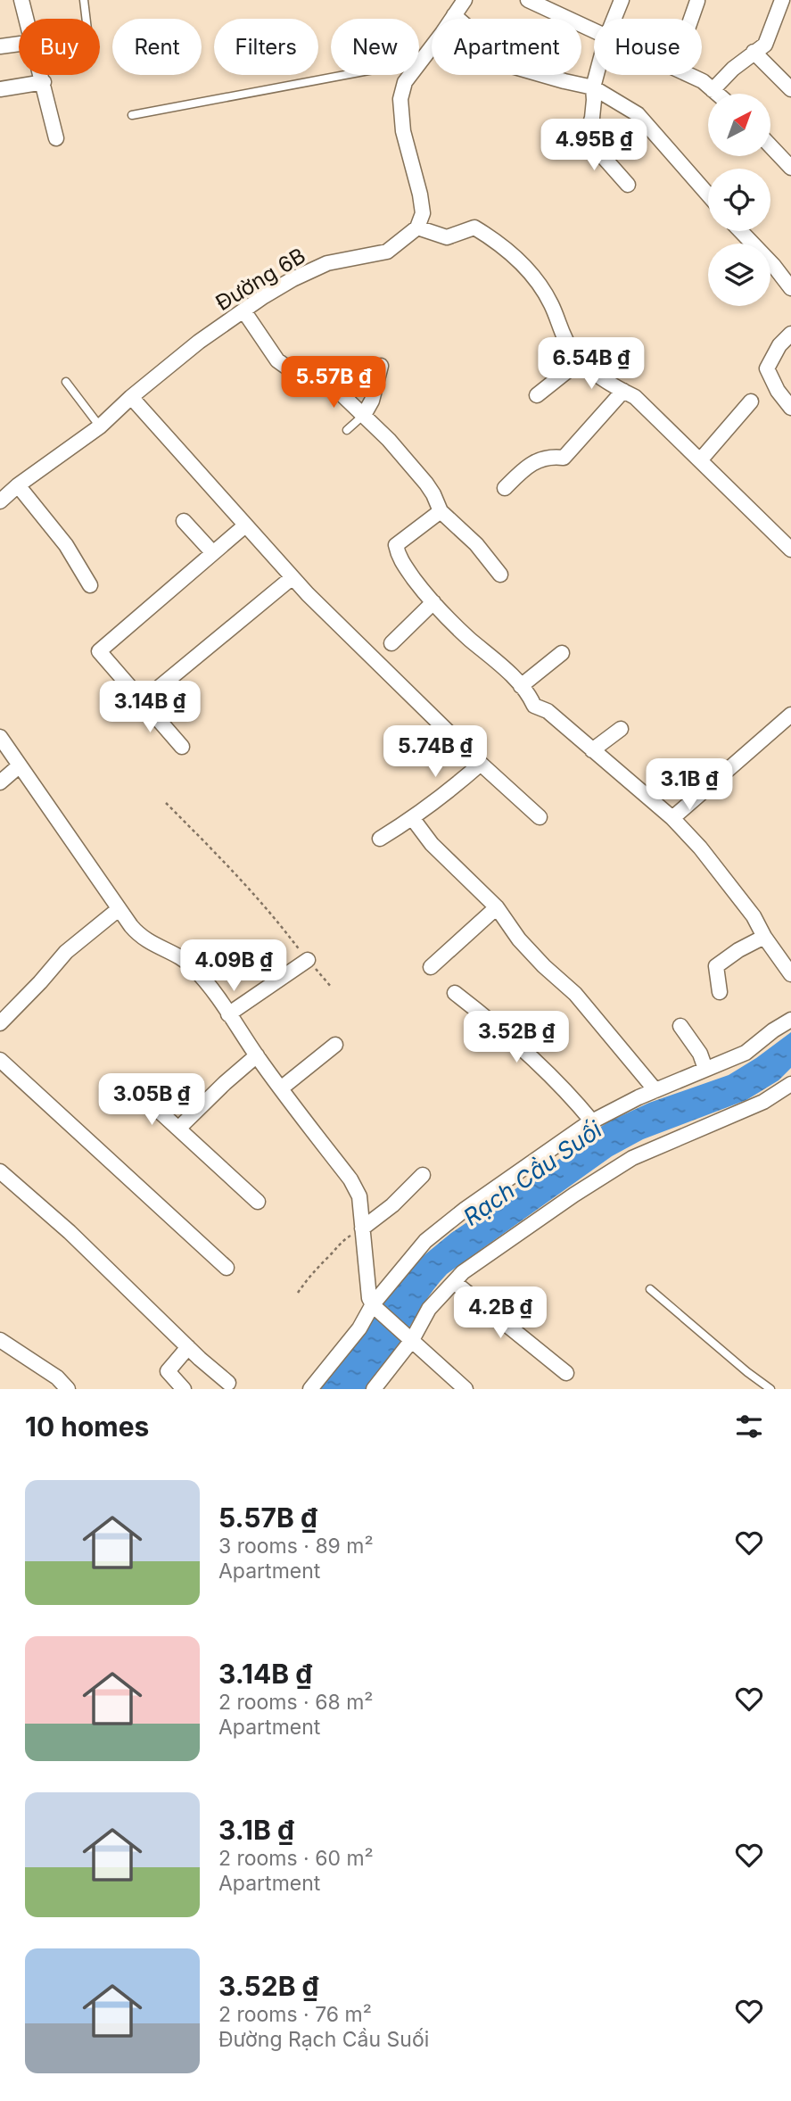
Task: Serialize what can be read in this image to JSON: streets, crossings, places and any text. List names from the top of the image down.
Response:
{
  "streets": {
    "street": ["Đường 6B"]
  },
  "water": ["Rạch Cầu Suối"],
  "north": "top right",
  "page": {
    "chip": [
      "Buy",
      "Rent",
      "Filters",
      "New",
      "Apartment",
      "House"
    ],
    "price": [
      "4.95B ₫",
      "6.54B ₫",
      "5.57B ₫",
      "3.14B ₫",
      "5.74B ₫",
      "3.1B ₫",
      "4.09B ₫",
      "3.52B ₫",
      "3.05B ₫",
      "4.2B ₫"
    ],
    "heading": "10 homes",
    "list": [
      {
        "name": "5.57B ₫",
        "note": "3 rooms · 89 m² · Apartment"
      },
      {
        "name": "3.14B ₫",
        "note": "2 rooms · 68 m² · Apartment"
      },
      {
        "name": "3.1B ₫",
        "note": "2 rooms · 60 m² · Apartment"
      },
      {
        "name": "3.52B ₫",
        "note": "2 rooms · 76 m² · Đường Rạch Cầu Suối"
      }
    ]
  }
}
